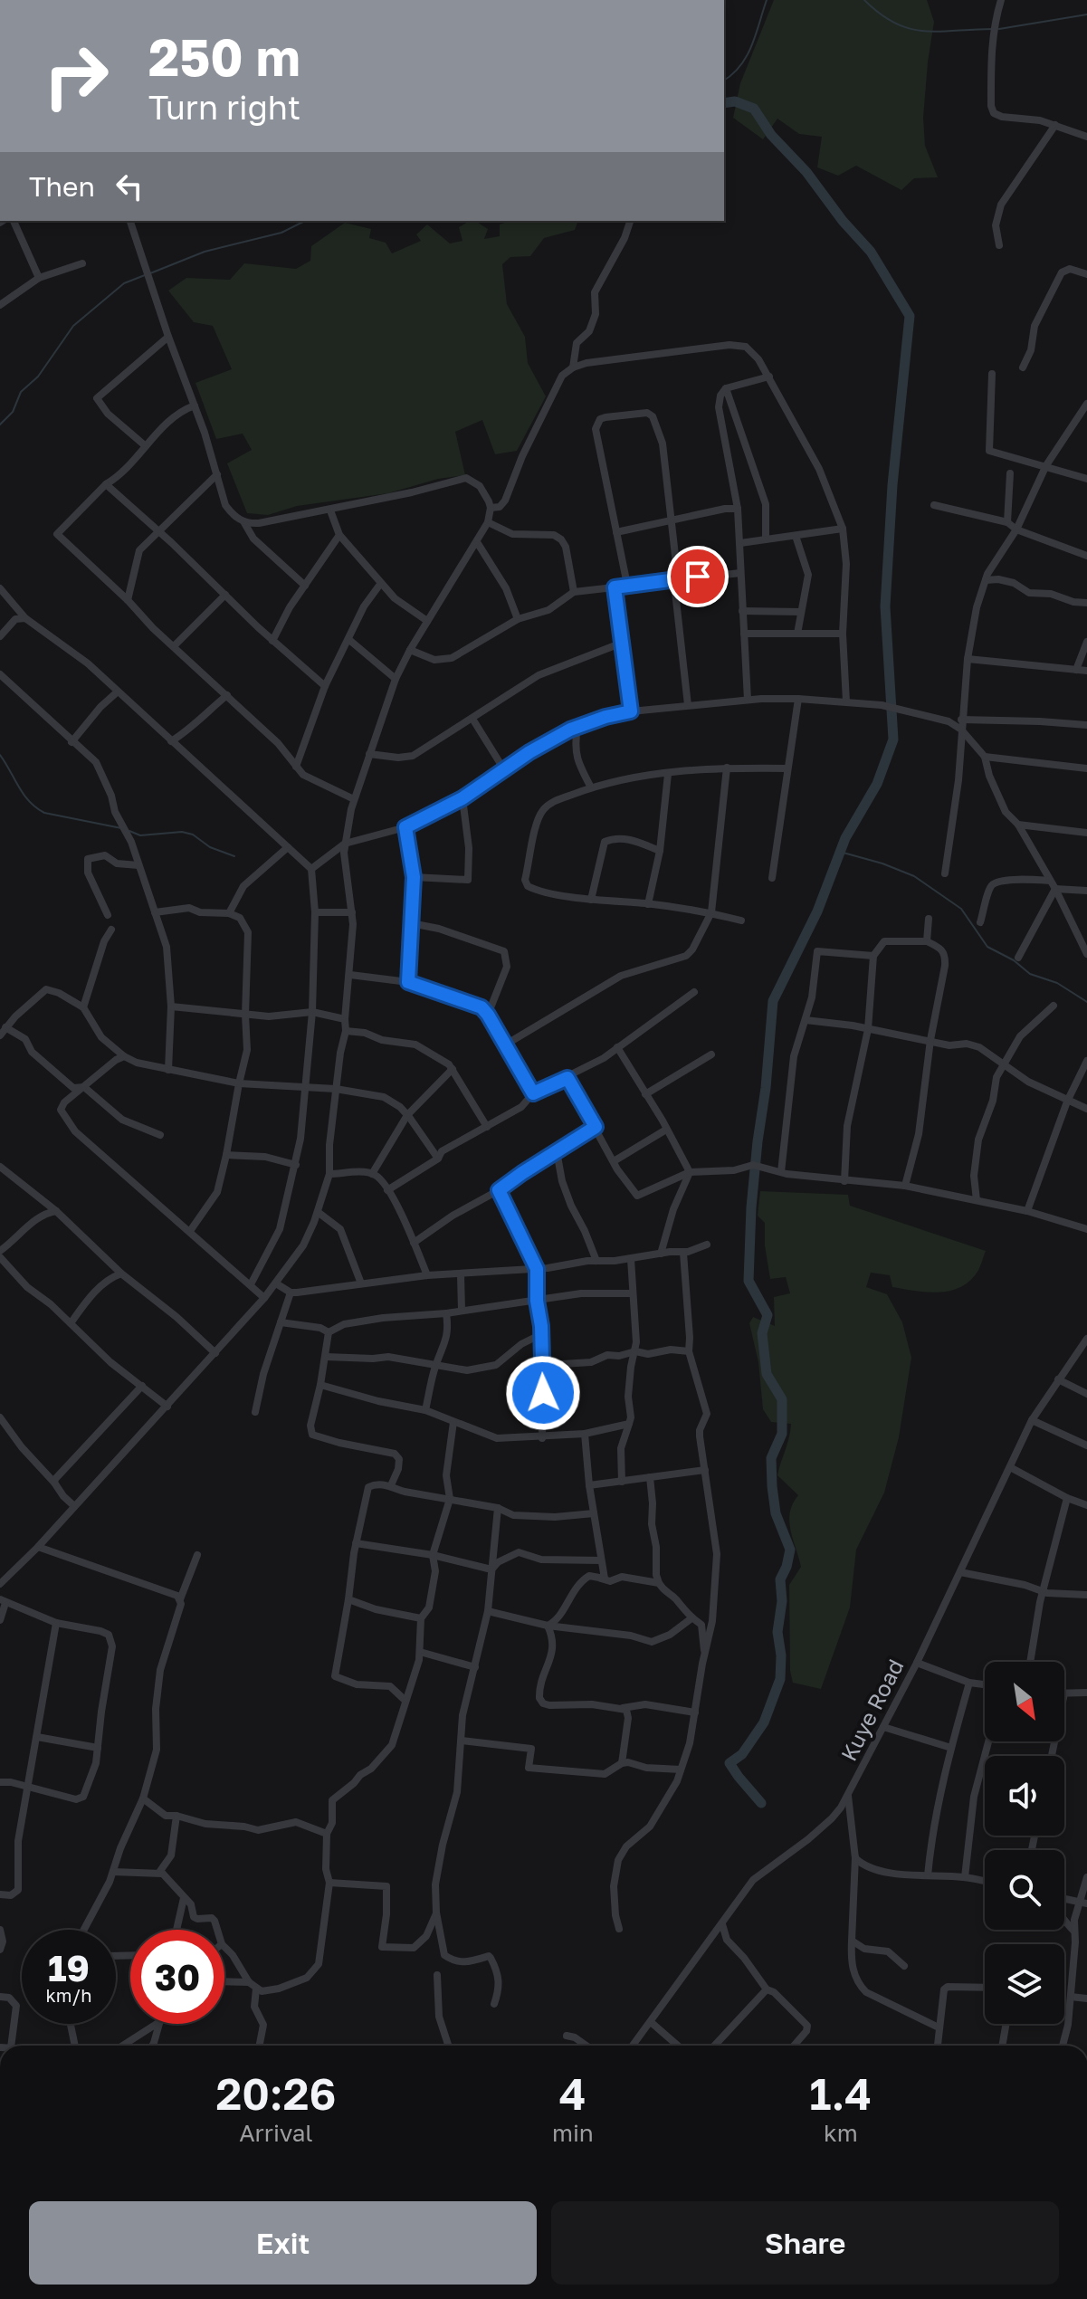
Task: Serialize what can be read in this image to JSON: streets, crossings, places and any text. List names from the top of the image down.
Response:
{
  "streets": {
    "street": ["Kuye Road"]
  },
  "north": "bottom right",
  "page": {
    "turn": ["250 m", "Turn right"],
    "then": "Then",
    "speed": "19 km/h",
    "limit": "30",
    "eta": [
      "20:26",
      "Arrival",
      "4",
      "min",
      "1.4",
      "km"
    ],
    "buttons": ["Exit", "Share"]
  }
}
